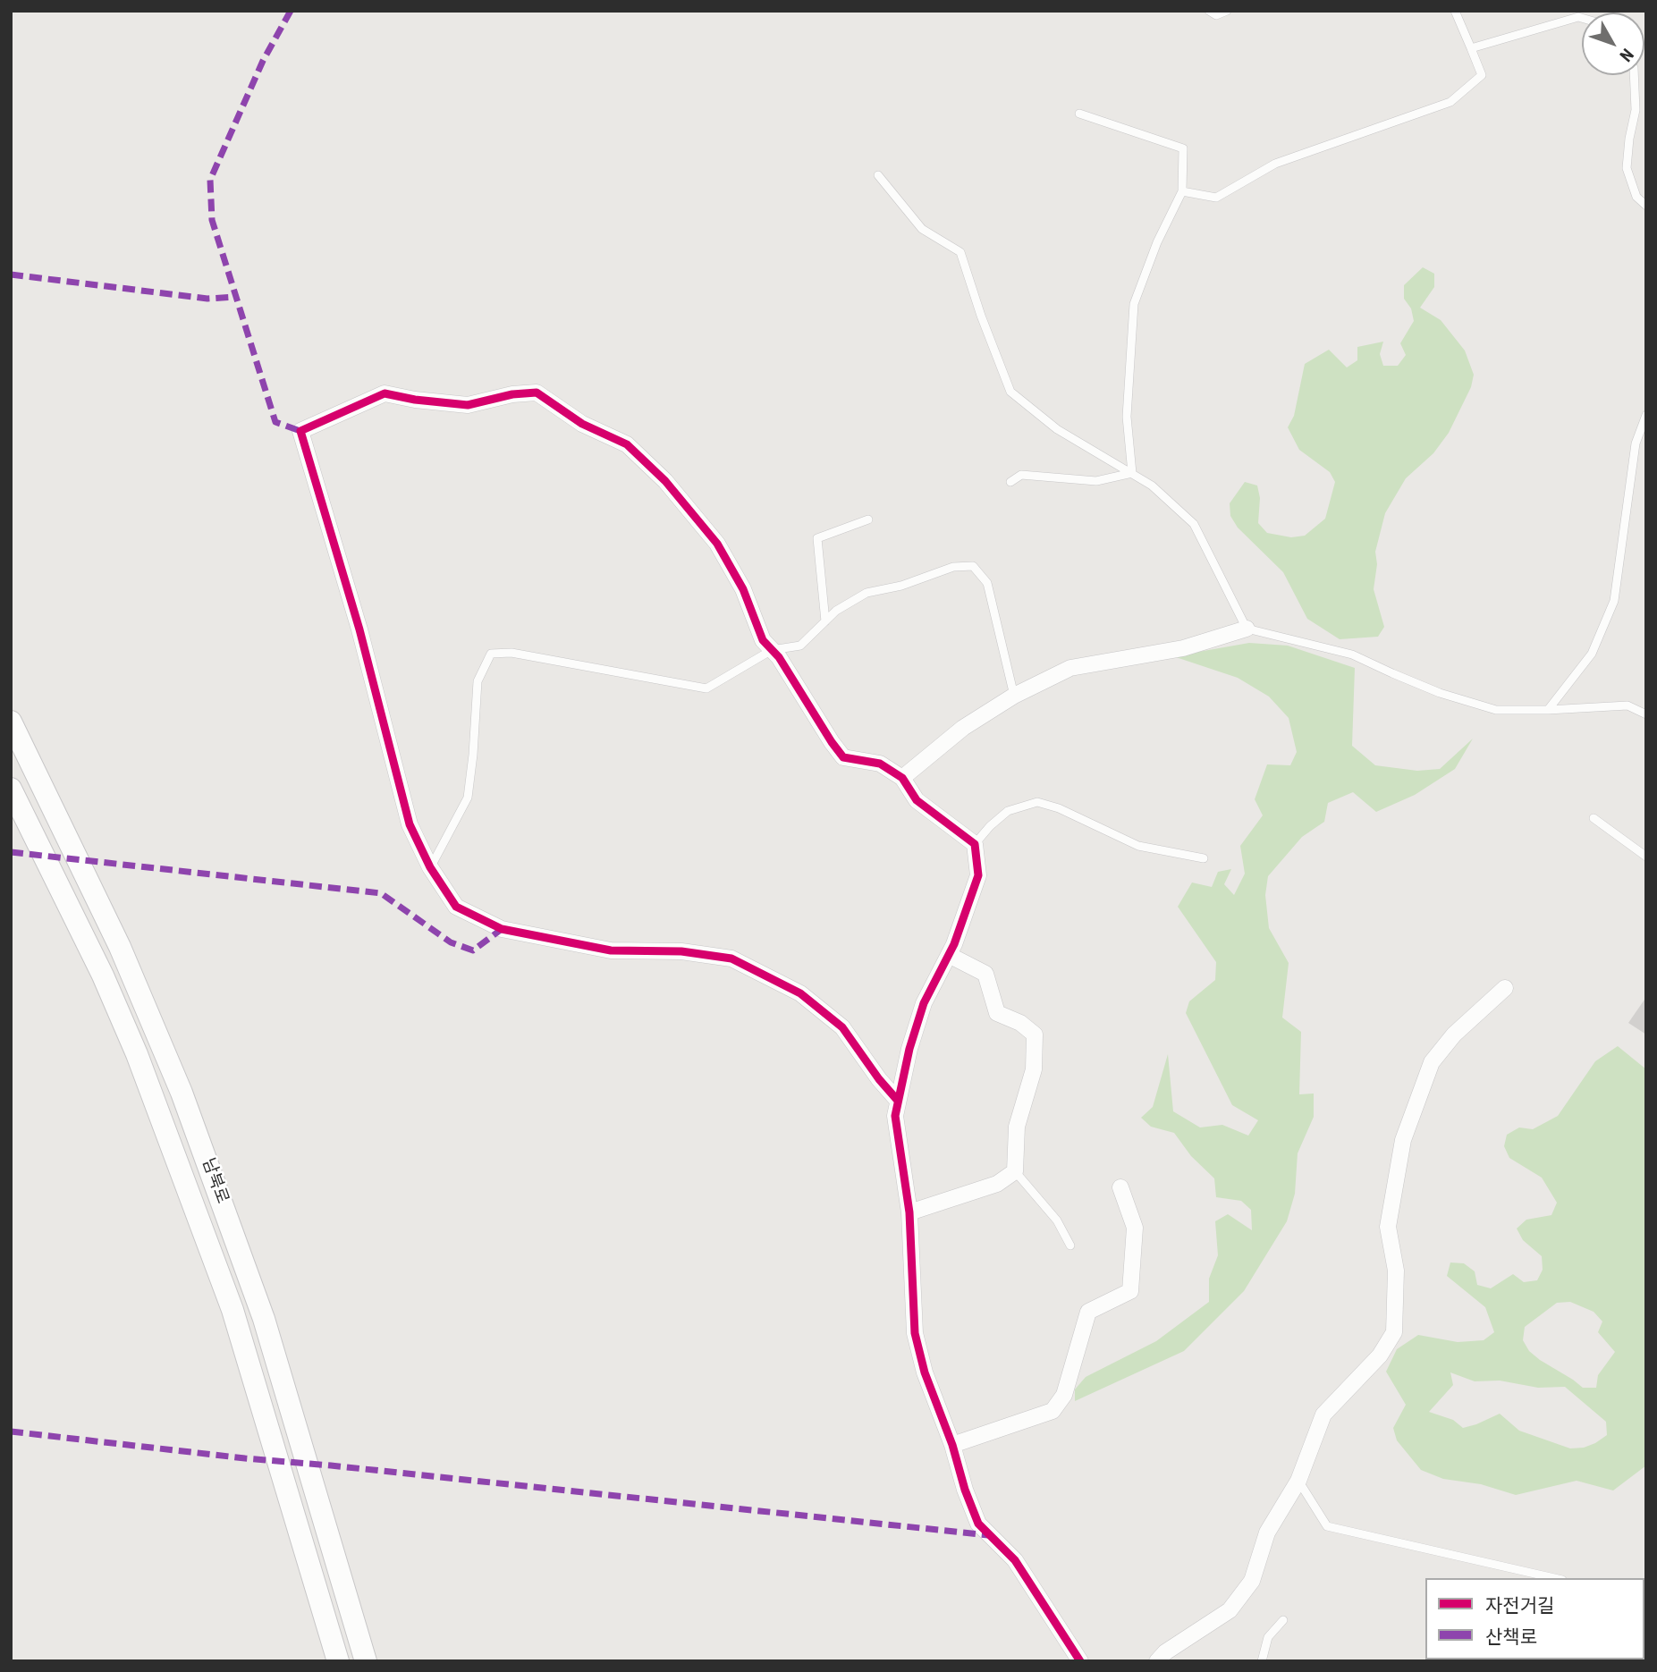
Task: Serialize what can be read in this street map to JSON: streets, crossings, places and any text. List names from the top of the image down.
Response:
{
  "streets": {
    "main road": ["남북로"]
  },
  "legend": ["자전거길", "산책로"],
  "north": "bottom right"
}
